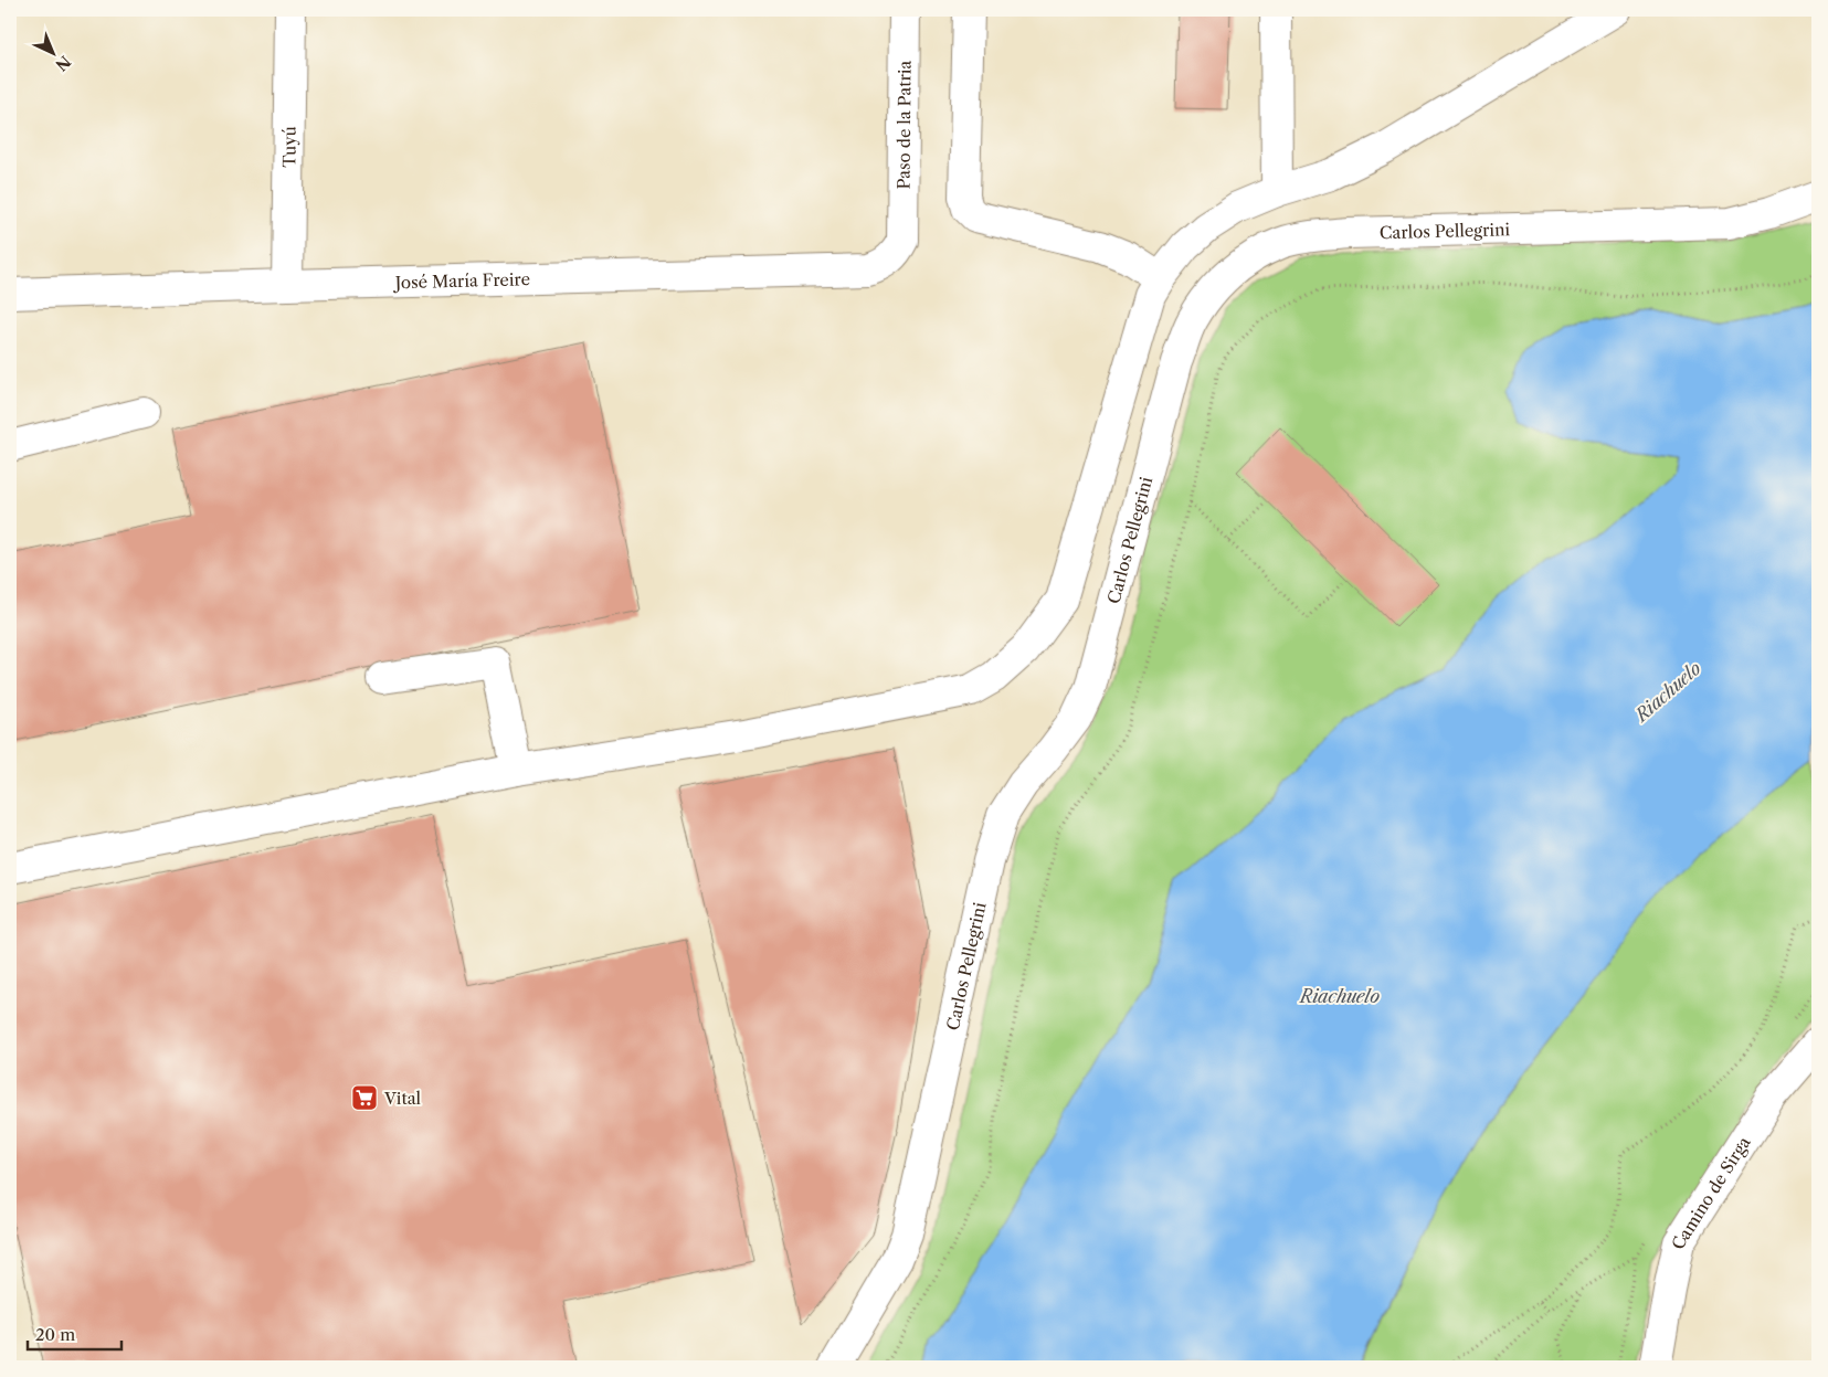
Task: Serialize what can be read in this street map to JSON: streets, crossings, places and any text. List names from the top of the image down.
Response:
{
  "streets": {
    "street": [
      "Paso de la Patria",
      "Tuyú",
      "Carlos Pellegrini",
      "José María Freire",
      "Camino de Sirga"
    ]
  },
  "crossings": [
    ["Paso de la Patria", "José María Freire"],
    ["Tuyú", "José María Freire"]
  ],
  "water": ["Riachuelo"],
  "places": {
    "supermarket": ["Vital"]
  },
  "scale_bar": "20 m",
  "north": "bottom right"
}
